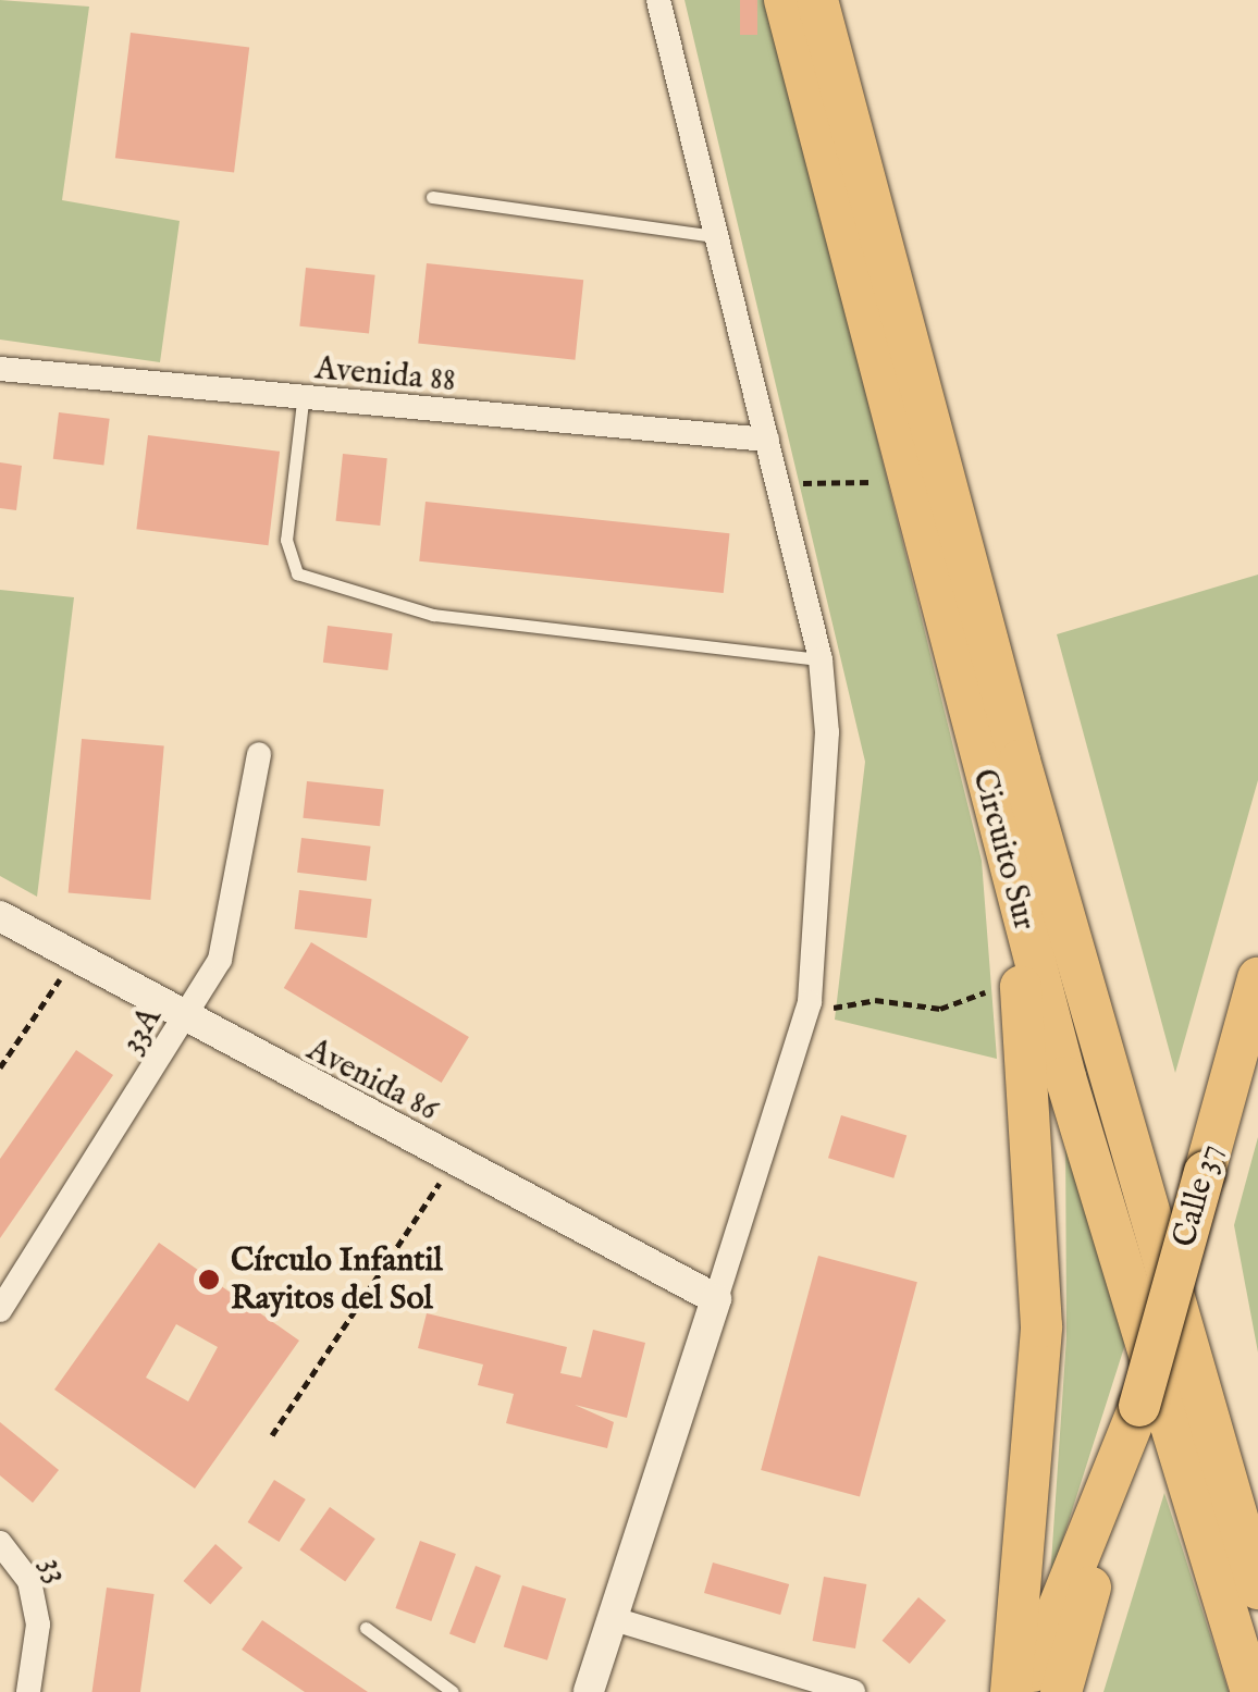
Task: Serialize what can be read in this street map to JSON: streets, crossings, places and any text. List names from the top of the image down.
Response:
{
  "streets": {
    "highway": ["Circuito Sur", "Calle 37"],
    "street": [
      "Avenida 88",
      "33A",
      "Avenida 86",
      "33"
    ]
  },
  "crossings": [
    ["33A", "Avenida 86"]
  ],
  "places": ["Círculo Infantil Rayitos del Sol"]
}
